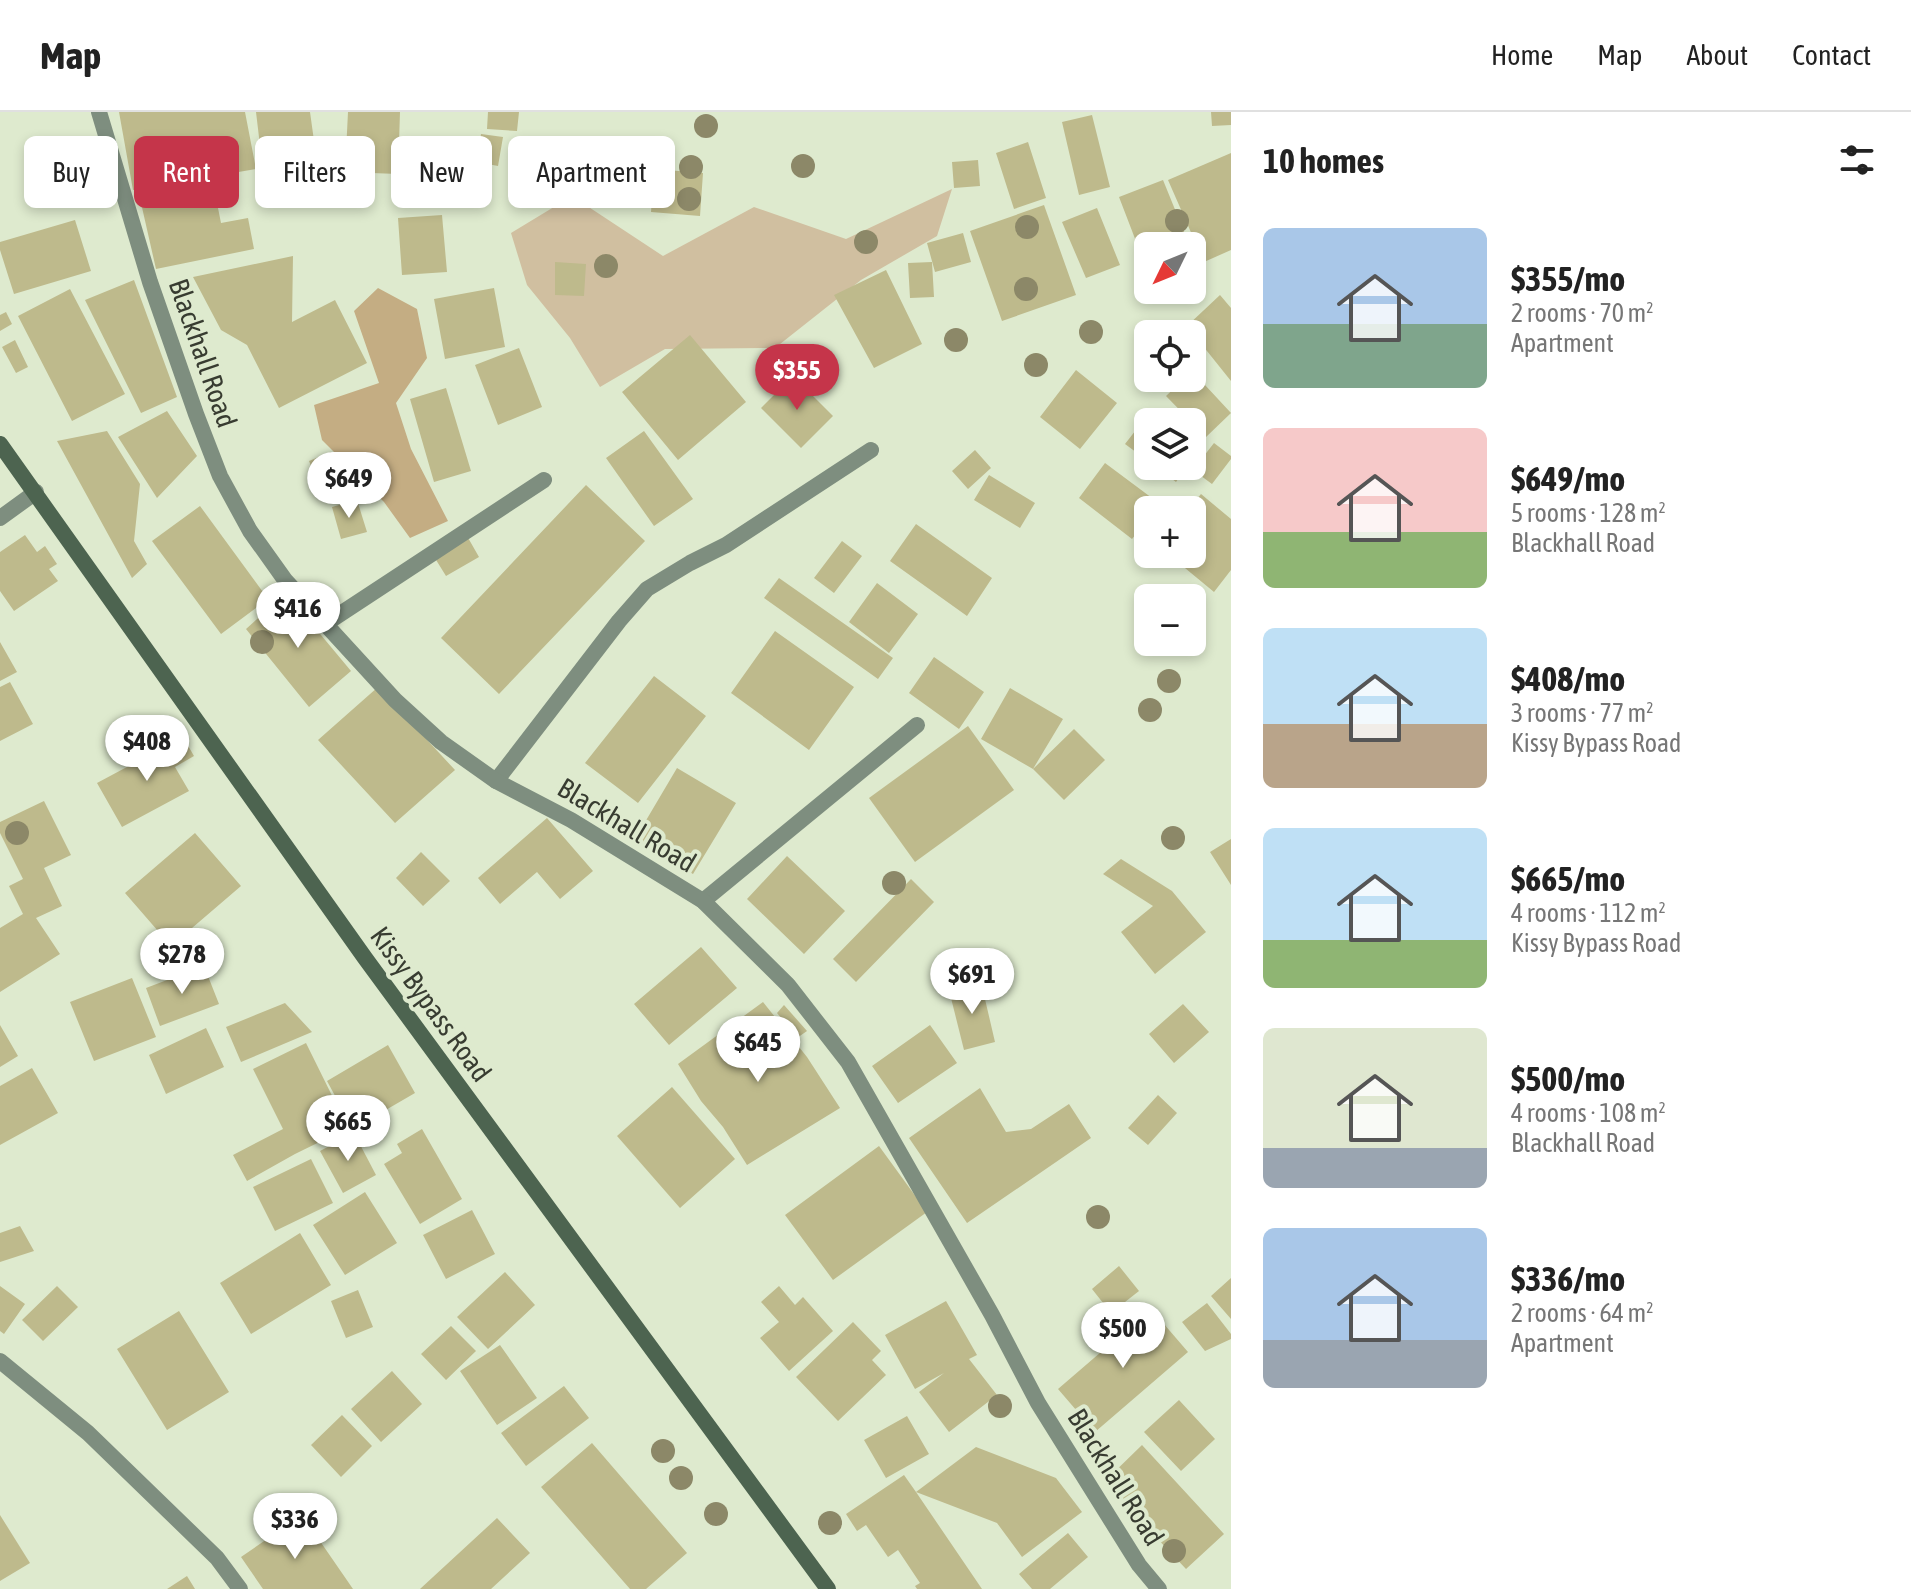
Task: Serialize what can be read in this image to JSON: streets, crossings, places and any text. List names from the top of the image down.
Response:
{
  "streets": {
    "main road": ["Kissy Bypass Road"],
    "street": ["Blackhall Road"]
  },
  "north": "bottom left",
  "page": {
    "header": "Map",
    "nav": [
      "Home",
      "Map",
      "About",
      "Contact"
    ],
    "heading": "10 homes",
    "chip": [
      "Buy",
      "Rent",
      "Filters",
      "New",
      "Apartment"
    ],
    "list": [
      {
        "name": "$355/mo",
        "note": "2 rooms · 70 m² · Apartment"
      },
      {
        "name": "$649/mo",
        "note": "5 rooms · 128 m² · Blackhall Road"
      },
      {
        "name": "$408/mo",
        "note": "3 rooms · 77 m² · Kissy Bypass Road"
      },
      {
        "name": "$665/mo",
        "note": "4 rooms · 112 m² · Kissy Bypass Road"
      },
      {
        "name": "$500/mo",
        "note": "4 rooms · 108 m² · Blackhall Road"
      },
      {
        "name": "$336/mo",
        "note": "2 rooms · 64 m² · Apartment"
      }
    ],
    "map_buttons": ["+", "−"],
    "price": [
      "$355",
      "$649",
      "$416",
      "$408",
      "$278",
      "$691",
      "$645",
      "$665",
      "$500",
      "$336"
    ]
  }
}
